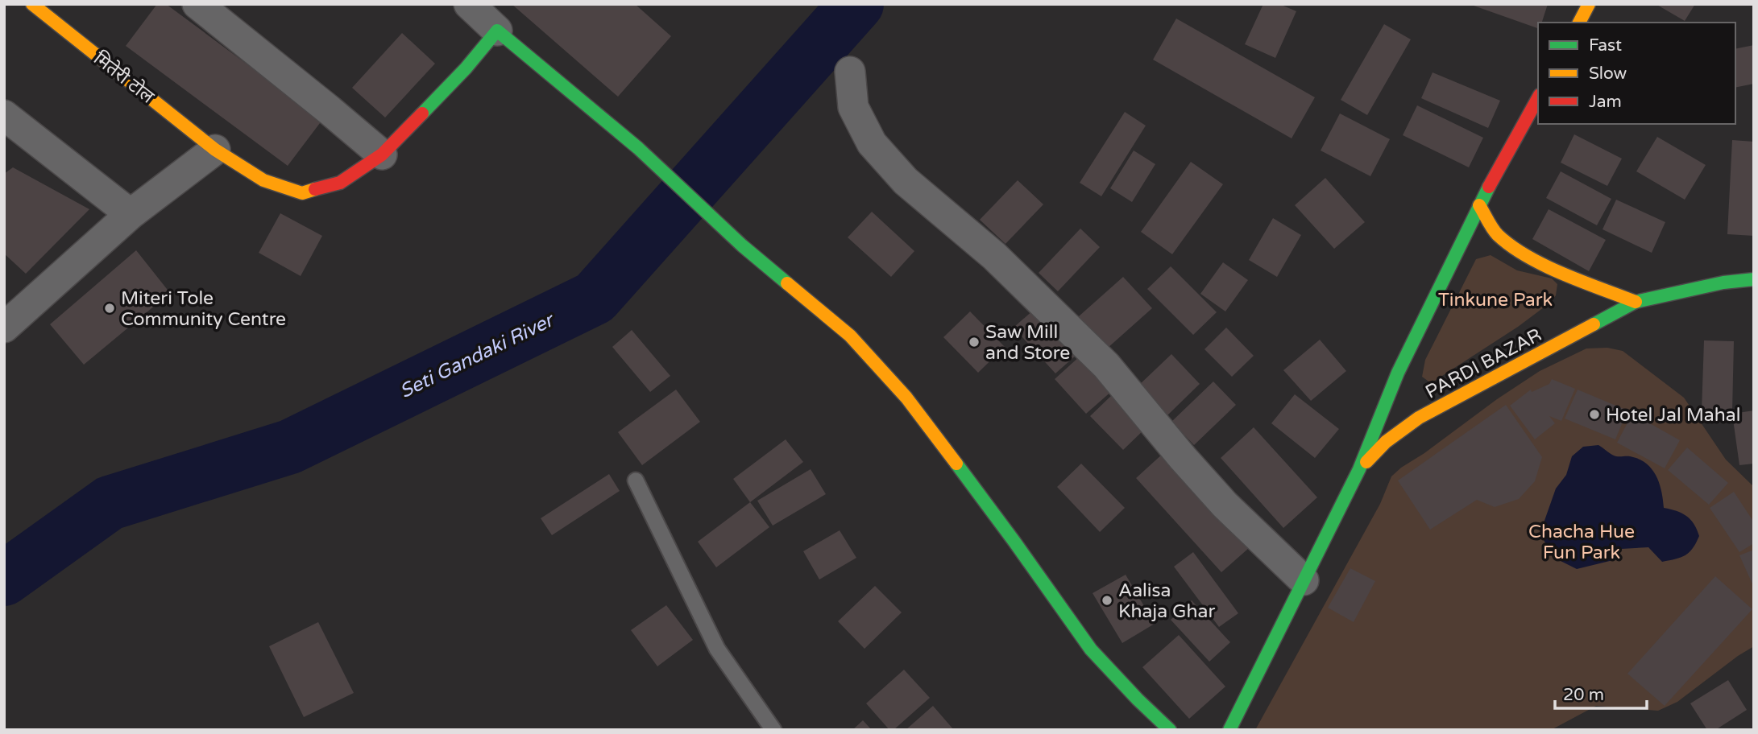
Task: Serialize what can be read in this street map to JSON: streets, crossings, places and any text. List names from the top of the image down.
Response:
{
  "streets": {
    "main road": ["मितेरी टोल", "PARDI BAZAR"]
  },
  "water": ["Seti Gandaki River"],
  "parks": ["Tinkune Park", "Chacha Hue Fun Park"],
  "places": [
    "Miteri Tole Community Centre",
    "Saw Mill and Store",
    "Hotel Jal Mahal",
    "Aalisa Khaja Ghar"
  ],
  "legend": ["Fast", "Slow", "Jam"],
  "scale_bar": "20 m"
}
